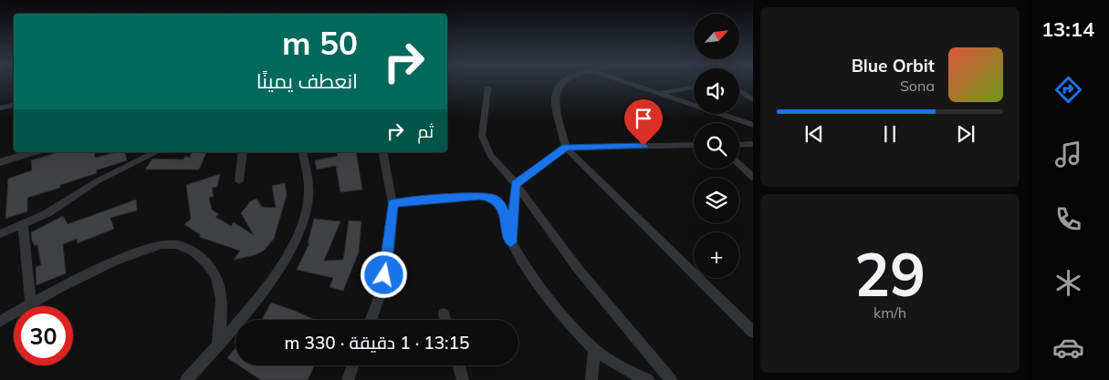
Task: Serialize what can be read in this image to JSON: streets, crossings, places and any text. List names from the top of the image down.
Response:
{
  "north": "top right",
  "page": {
    "tabs": "13:14",
    "map_buttons": "+",
    "turn": ["50 m", "انعطف يمينًا"],
    "song": ["Blue Orbit", "Sona"],
    "then": "ثم",
    "tile": ["29", "km/h"],
    "limit": "30",
    "trip": "13:15 · 1 دقيقة · 330 m"
  }
}
